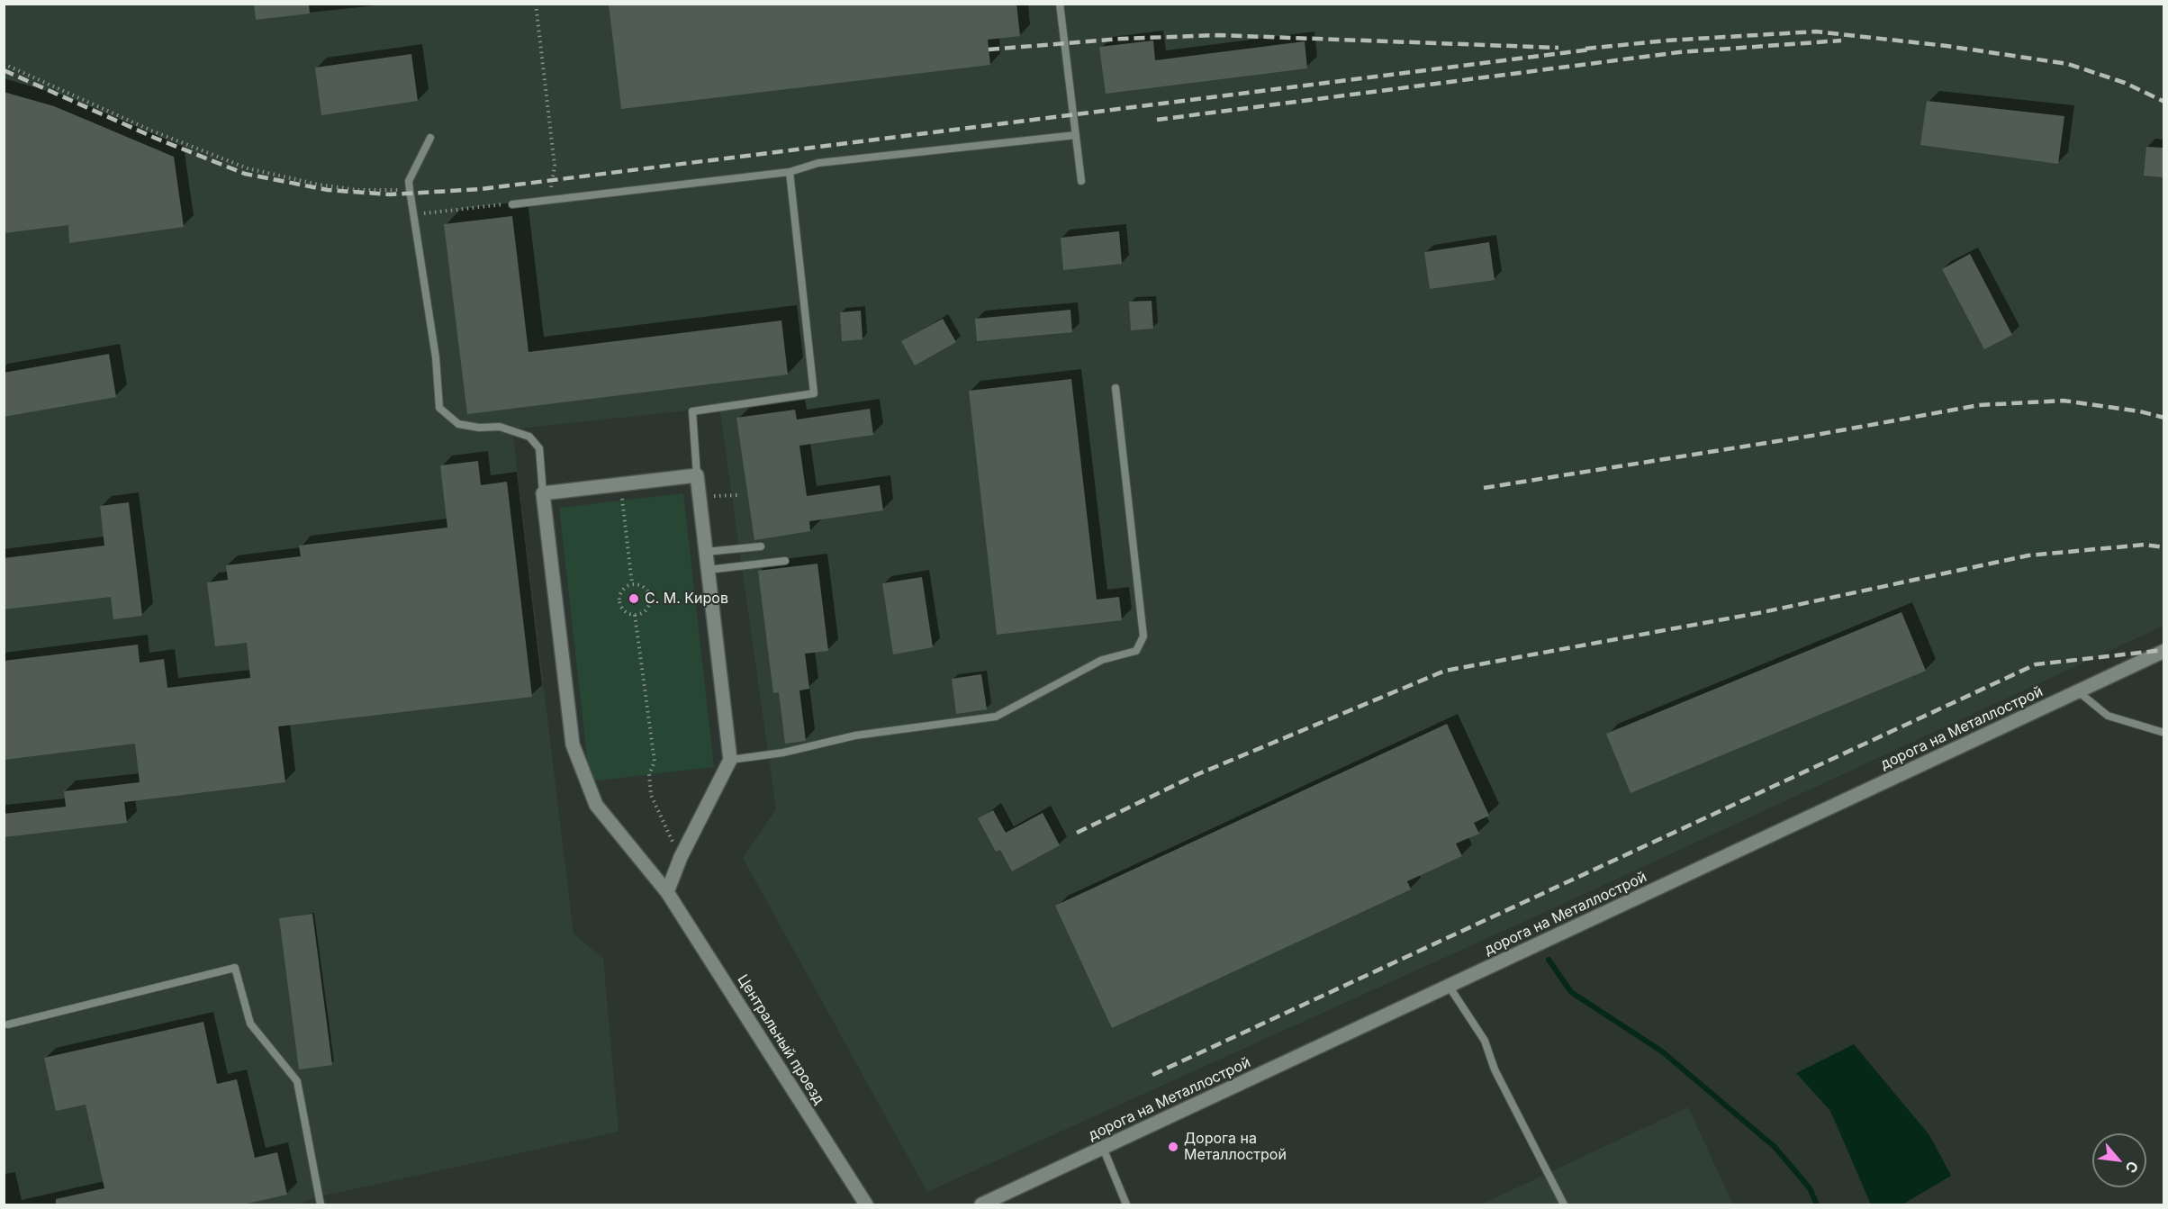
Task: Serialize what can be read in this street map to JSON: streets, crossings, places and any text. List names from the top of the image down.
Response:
{
  "streets": {
    "street": ["дорога на Металлострой", "Центральный проезд"]
  },
  "places": ["С. М. Киров", "Дорога на Металлострой"],
  "north": "bottom right"
}
